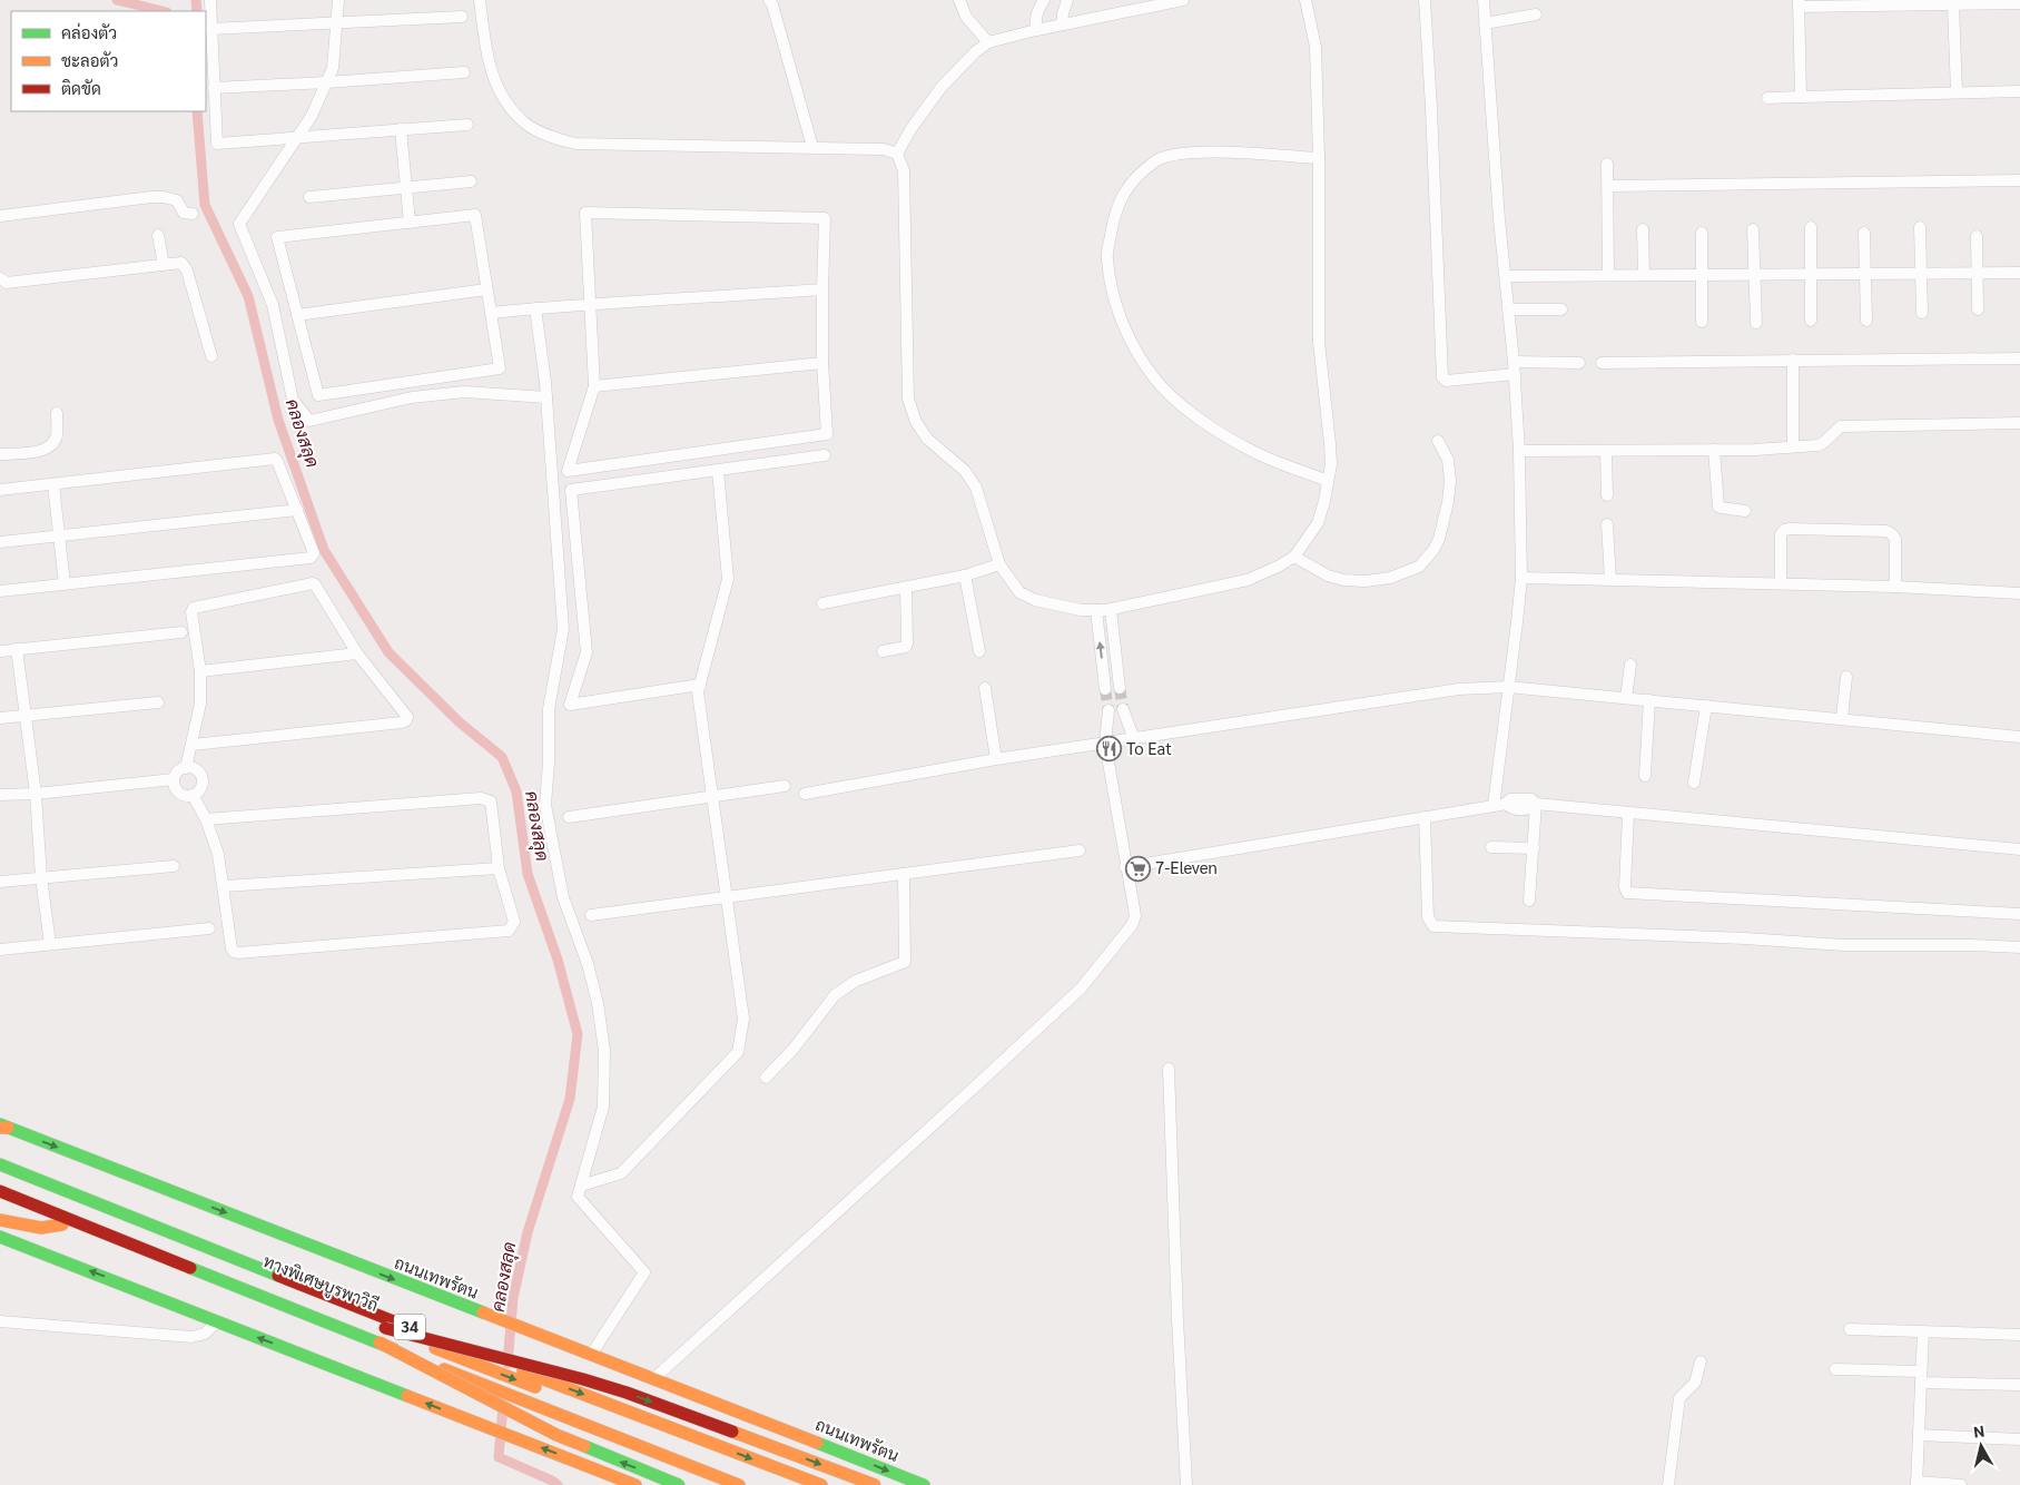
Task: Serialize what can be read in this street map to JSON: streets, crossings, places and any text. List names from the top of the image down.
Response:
{
  "streets": {
    "main road": ["ถนนเทพรัตน", "ทางพิเศษบูรพาวิถี", "34"]
  },
  "water": ["คลองสลุด"],
  "places": {
    "restaurant": ["To Eat"],
    "supermarket": ["7-Eleven"]
  },
  "legend": ["คล่องตัว", "ชะลอตัว", "ติดขัด"],
  "north": "top"
}
